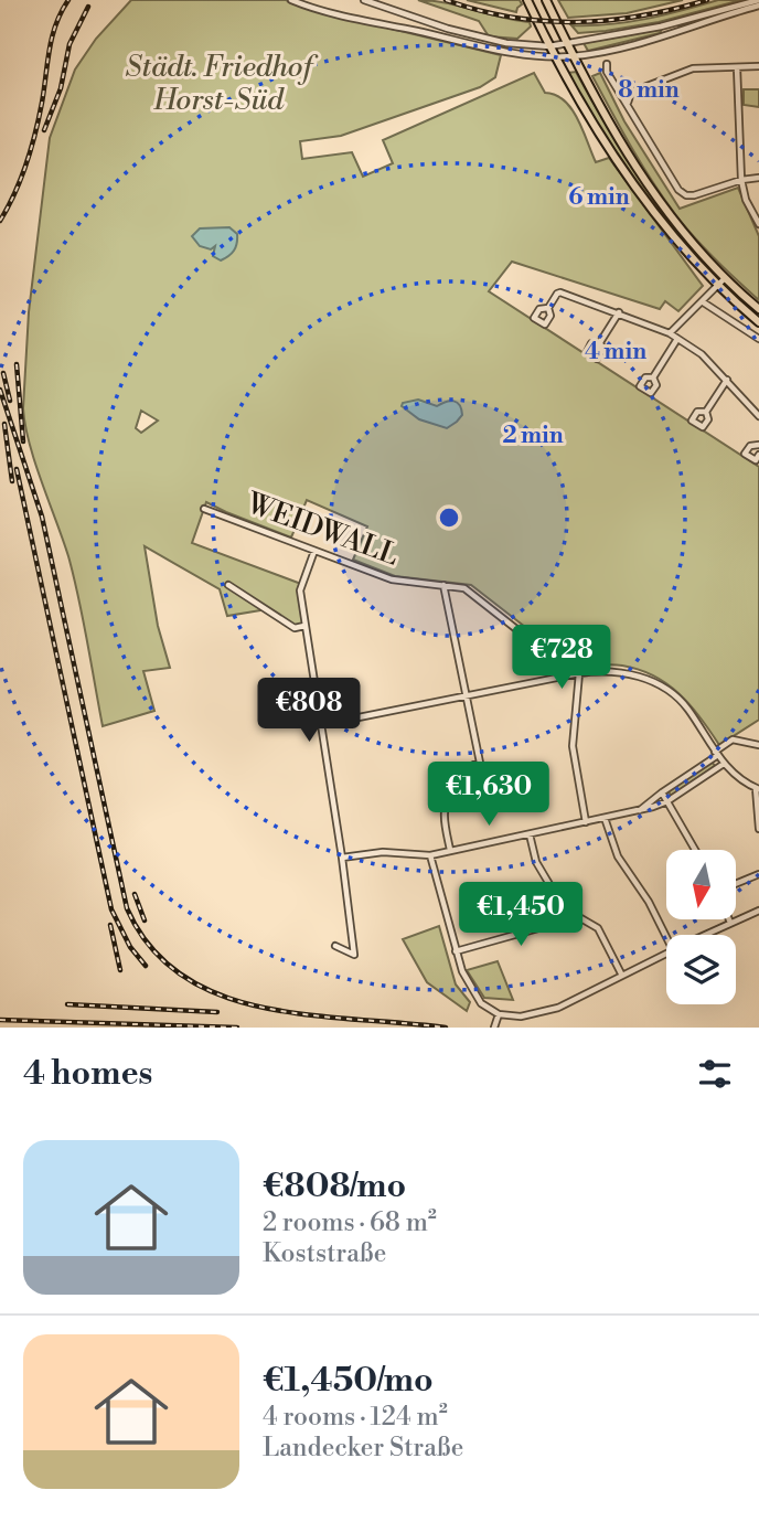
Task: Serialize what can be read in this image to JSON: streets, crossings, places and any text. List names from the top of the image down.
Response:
{
  "streets": {
    "street": ["WEIDWALL"]
  },
  "parks": ["Städt. Friedhof Horst-Süd"],
  "north": "bottom",
  "page": {
    "price": [
      "€728",
      "€808",
      "€1,630",
      "€1,450"
    ],
    "heading": "4 homes",
    "list": [
      {
        "name": "€808/mo",
        "note": "2 rooms · 68 m² · Koststraße"
      },
      {
        "name": "€1,450/mo",
        "note": "4 rooms · 124 m² · Landecker Straße"
      }
    ]
  },
  "rings": [
    "8 min",
    "6 min",
    "4 min",
    "2 min"
  ]
}
